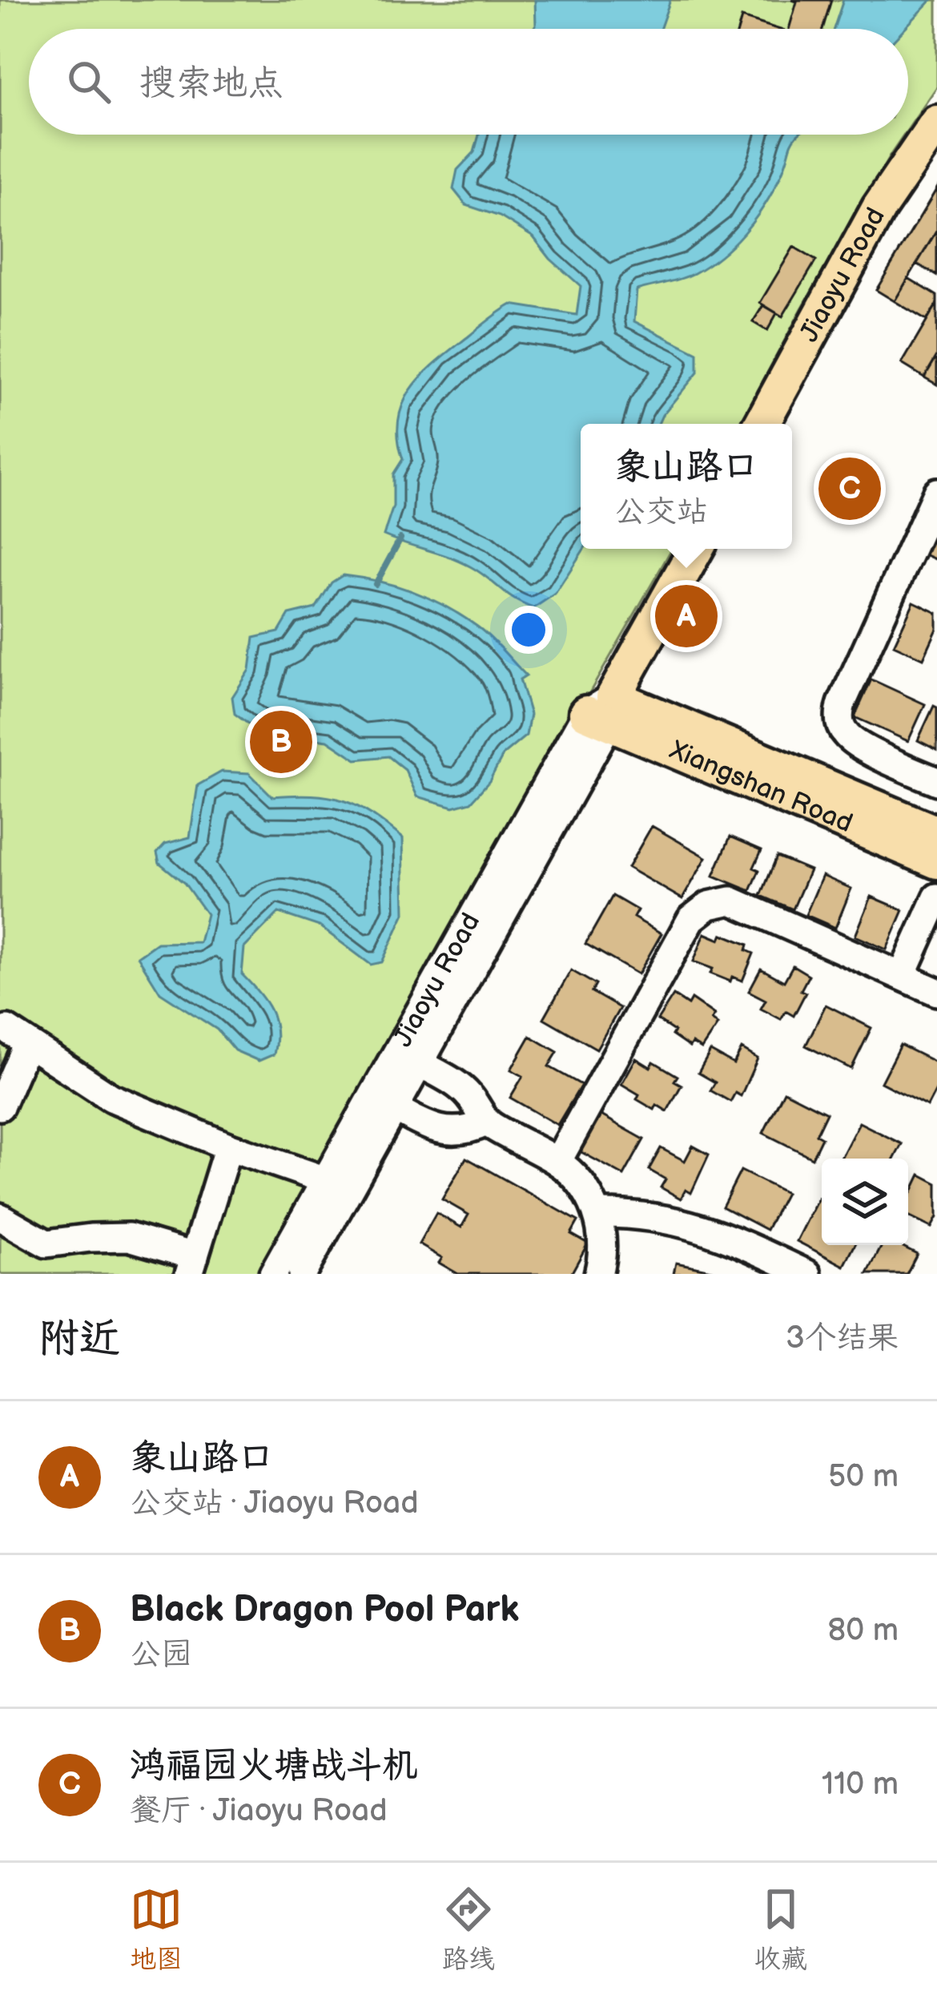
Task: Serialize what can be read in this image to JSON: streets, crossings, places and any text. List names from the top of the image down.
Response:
{
  "streets": {
    "main road": ["Jiaoyu Road", "Xiangshan Road"]
  },
  "crossings": [
    ["Jiaoyu Road", "Xiangshan Road"]
  ],
  "page": {
    "search": "搜索地点",
    "popup": ["象山路口", "公交站"],
    "pins": ["C", "A", "B"],
    "heading": ["附近", "3个结果"],
    "list": [
      {
        "mark": "A",
        "name": "象山路口",
        "note": "公交站 · Jiaoyu Road",
        "value": "50 m"
      },
      {
        "mark": "B",
        "name": "Black Dragon Pool Park",
        "note": "公园",
        "value": "80 m"
      },
      {
        "mark": "C",
        "name": "鸿福园火塘战斗机",
        "note": "餐厅 · Jiaoyu Road",
        "value": "110 m"
      }
    ],
    "nav": ["地图", "路线", "收藏"]
  }
}
